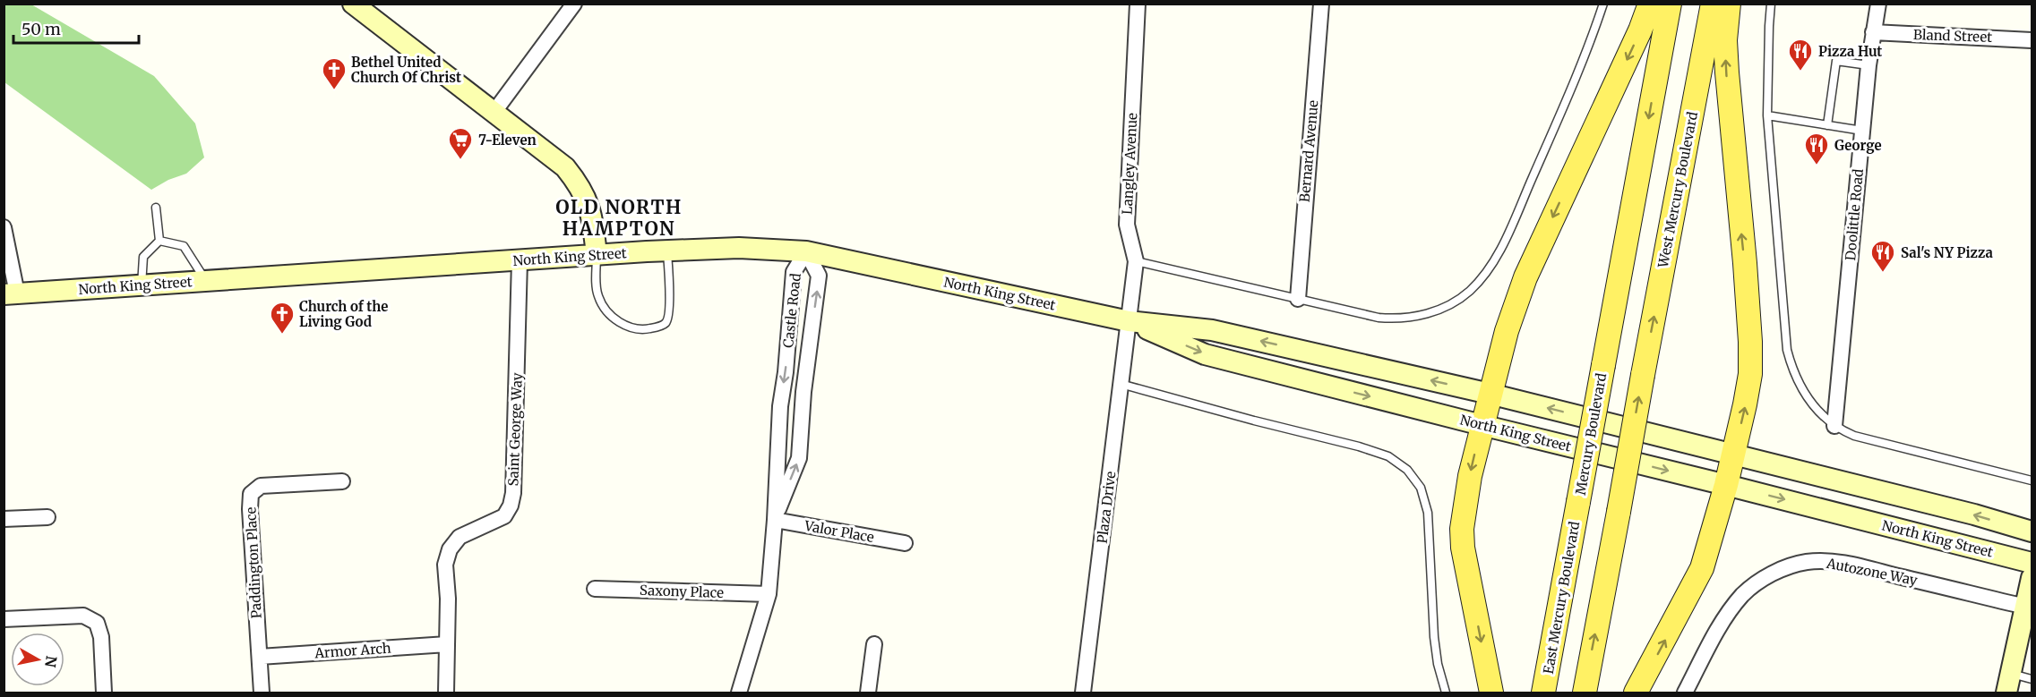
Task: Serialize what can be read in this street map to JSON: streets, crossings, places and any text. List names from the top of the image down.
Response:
{
  "streets": {
    "main road": [
      "West Mercury Boulevard",
      "North King Street",
      "Mercury Boulevard",
      "East Mercury Boulevard"
    ],
    "street": [
      "Bland Street",
      "Bernard Avenue",
      "Langley Avenue",
      "Doolittle Road",
      "Castle Road",
      "Saint George Way",
      "Plaza Drive",
      "Valor Place",
      "Paddington Place",
      "Autozone Way",
      "Saxony Place",
      "Armor Arch"
    ]
  },
  "crossings": [
    ["Bland Street", "Doolittle Road"],
    ["Langley Avenue", "North King Street"],
    ["Langley Avenue", "Plaza Drive"],
    ["North King Street", "Castle Road"],
    ["North King Street", "Saint George Way"],
    ["North King Street", "Plaza Drive"],
    ["Castle Road", "Valor Place"],
    ["Castle Road", "Saxony Place"],
    ["Saint George Way", "Armor Arch"],
    ["Mercury Boulevard", "East Mercury Boulevard"],
    ["Paddington Place", "Armor Arch"]
  ],
  "districts": ["OLD NORTH HAMPTON"],
  "places": {
    "restaurant": ["Pizza Hut", "George", "Sal's NY Pizza"],
    "church": ["Bethel United Church Of Christ", "Church of the Living God"],
    "supermarket": ["7-Eleven"]
  },
  "scale_bar": "50 m",
  "north": "right"
}
